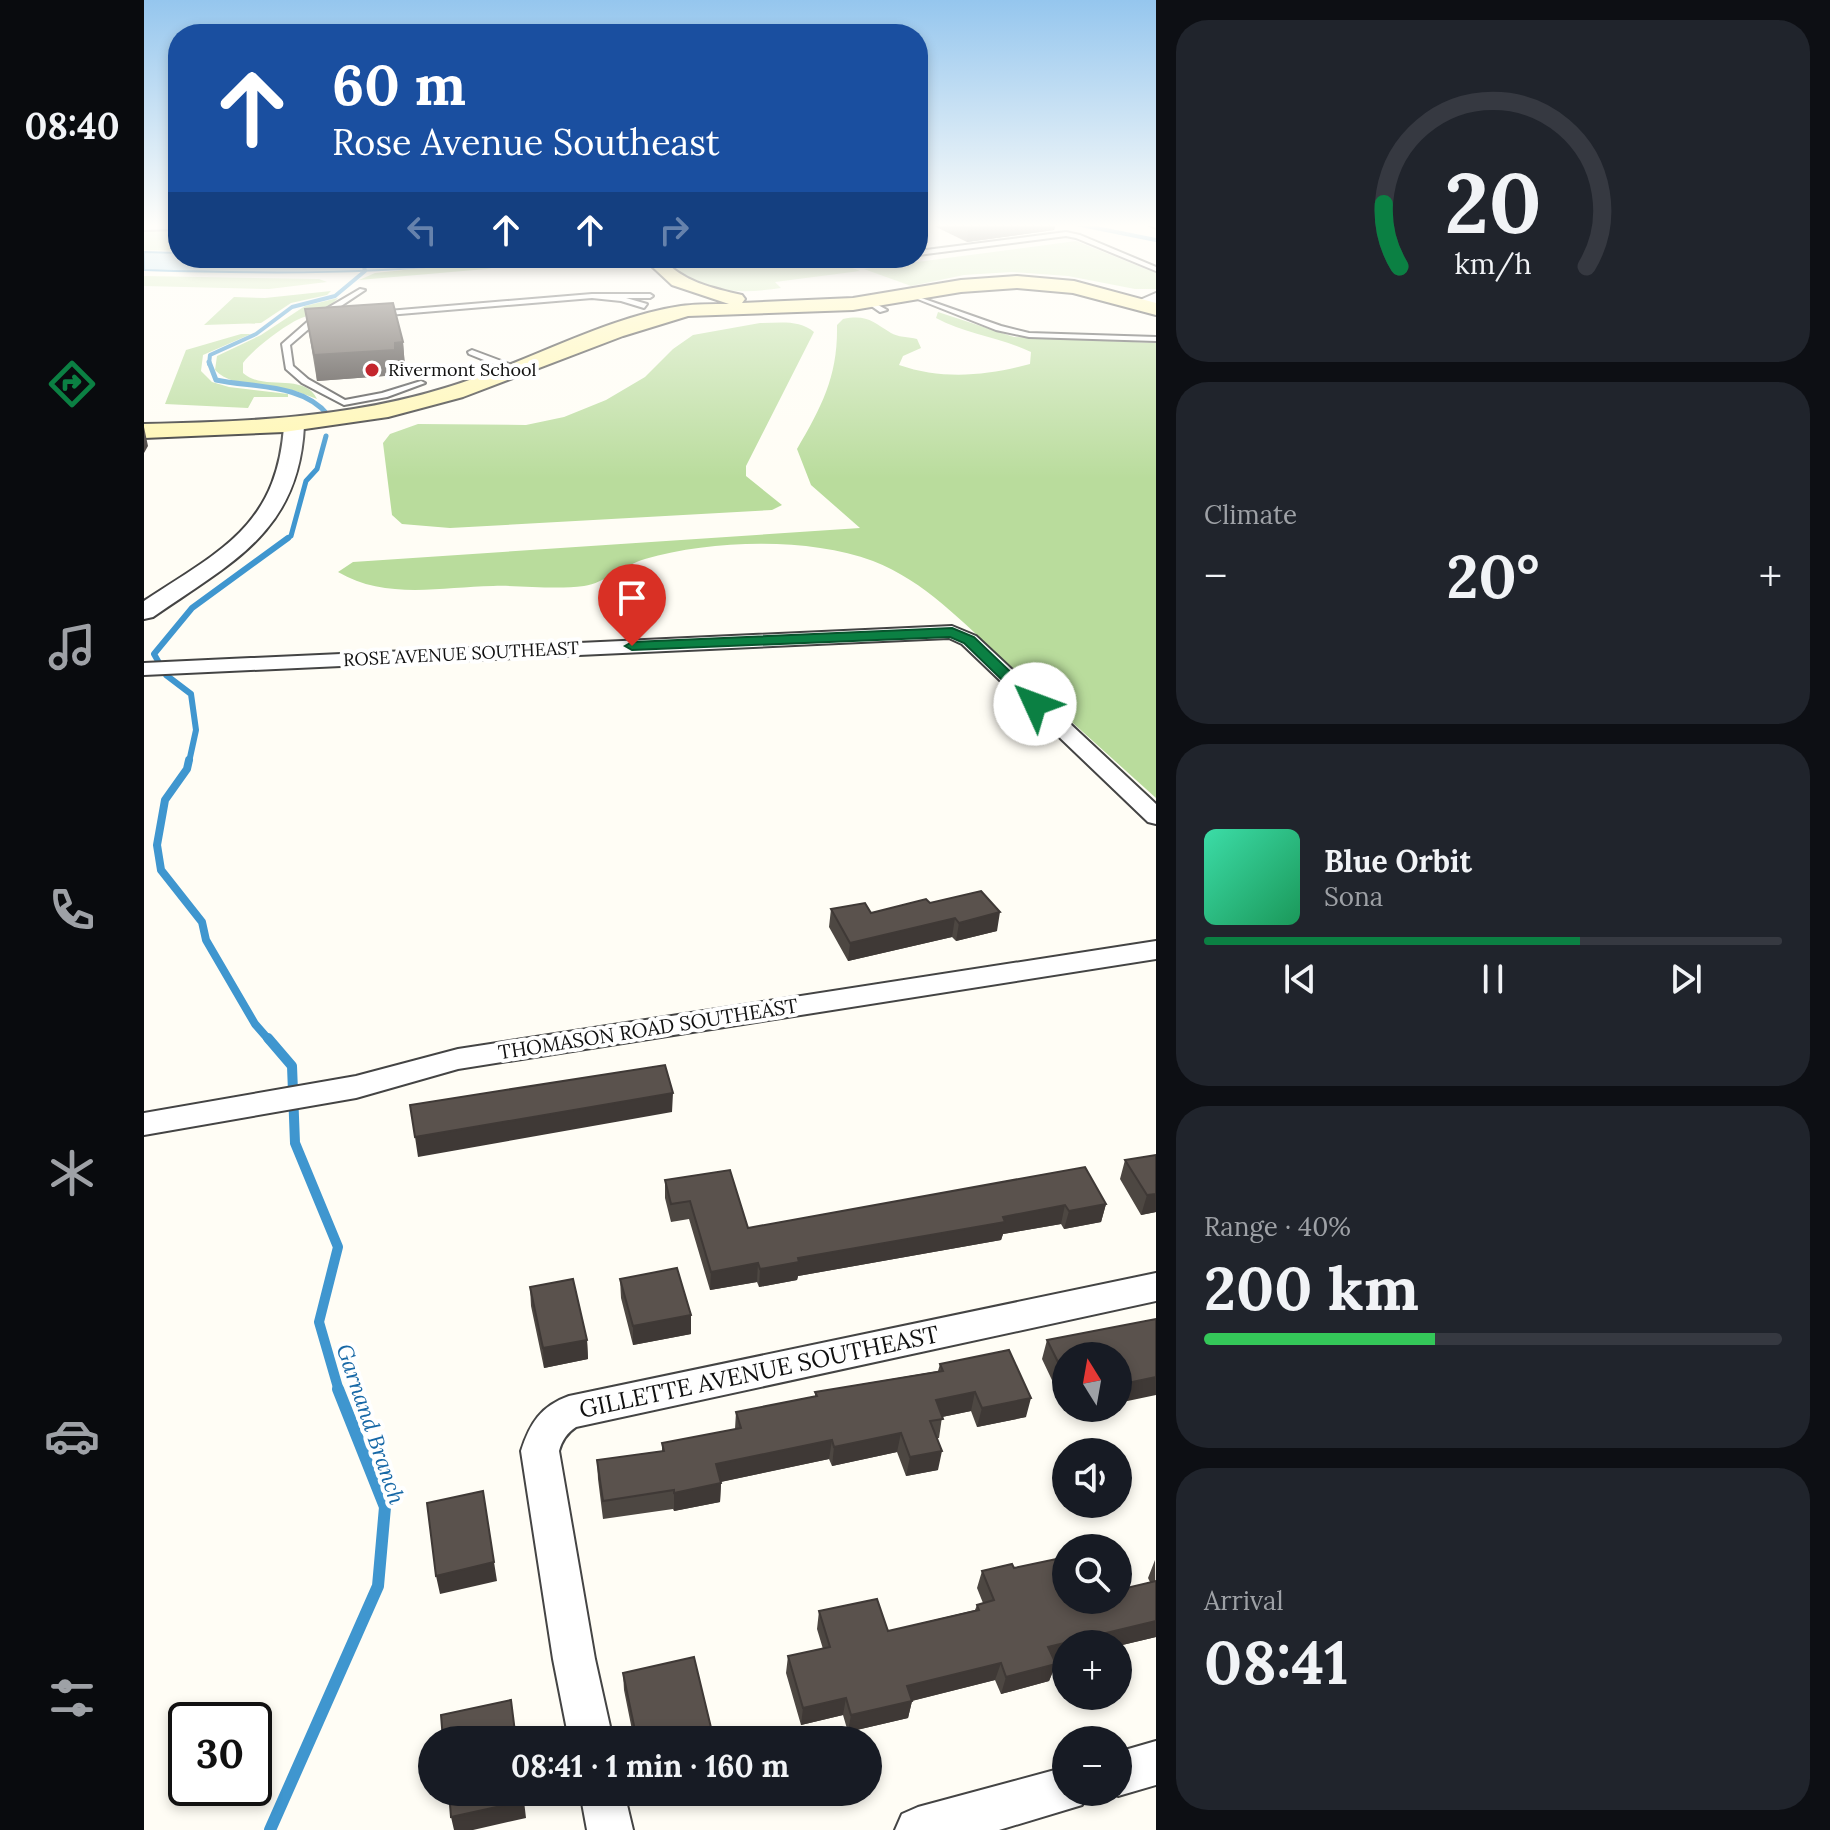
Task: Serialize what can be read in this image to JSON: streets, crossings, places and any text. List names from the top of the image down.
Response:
{
  "streets": {
    "street": ["ROSE AVENUE SOUTHEAST", "THOMASON ROAD SOUTHEAST", "GILLETTE AVENUE SOUTHEAST"]
  },
  "water": ["Garnand Branch"],
  "places": ["Rivermont School"],
  "north": "top",
  "page": {
    "tabs": "08:40",
    "turn": ["60 m", "Rose Avenue Southeast"],
    "tile": [
      "Climate",
      ["Range · 40%", "200 km"],
      ["Arrival", "08:41"]
    ],
    "heat": ["−", "20°", "+"],
    "song": ["Blue Orbit", "Sona"],
    "map_buttons": ["+", "−"],
    "limit": "30",
    "trip": "08:41 · 1 min · 160 m",
    "gauge": ["20", "km/h"]
  }
}
